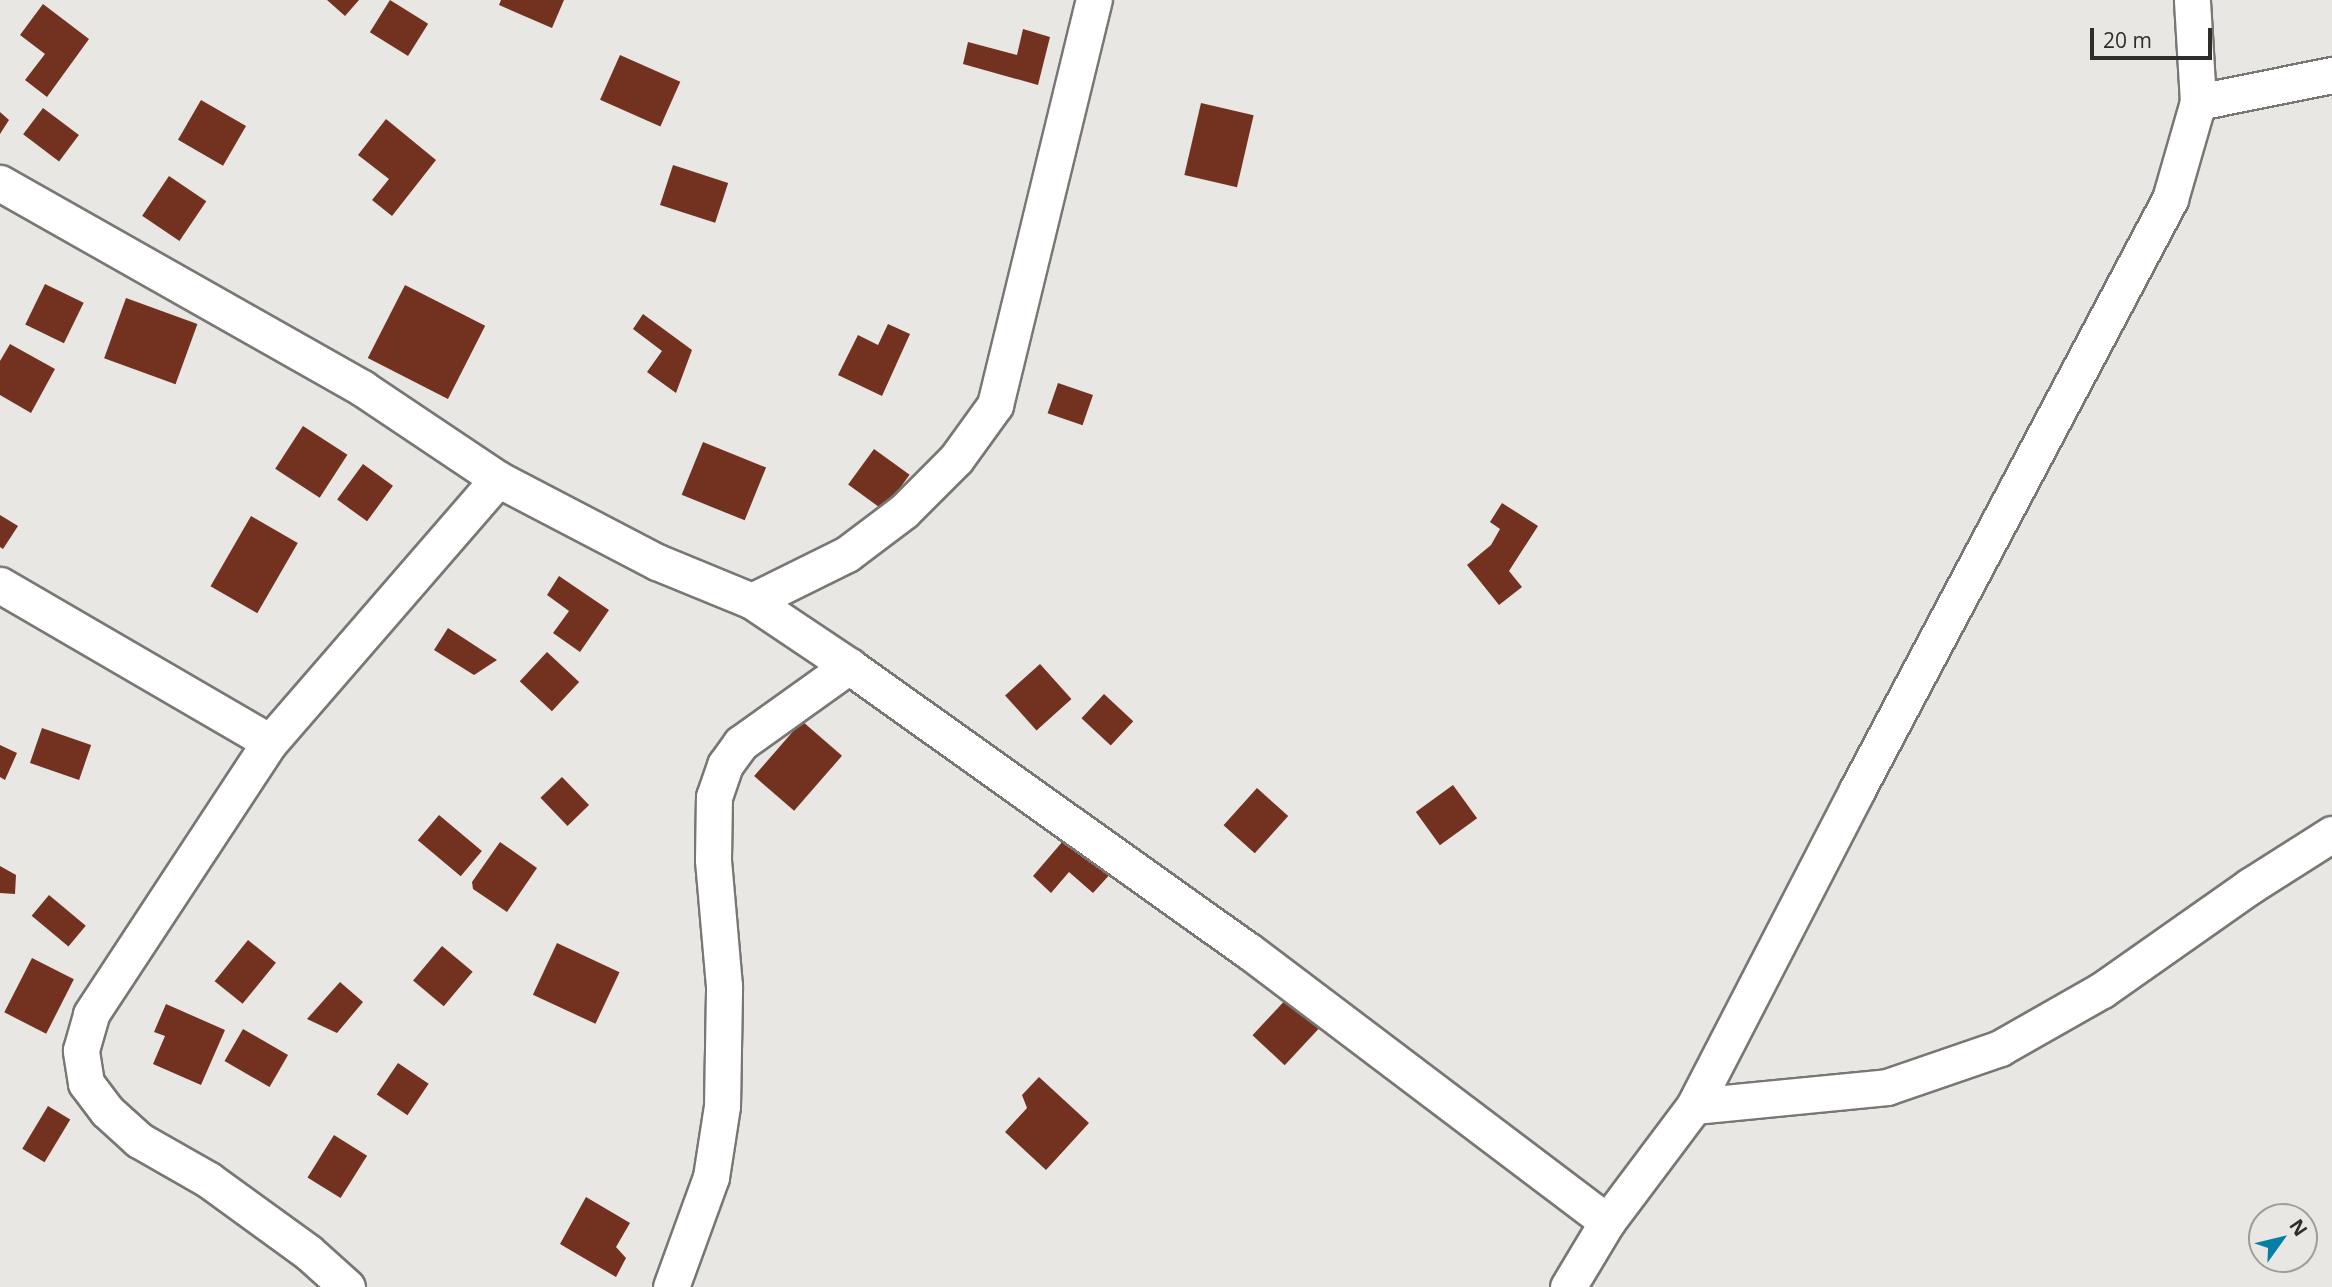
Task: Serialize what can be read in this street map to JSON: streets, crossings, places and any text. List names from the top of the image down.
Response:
{
  "scale_bar": "20 m",
  "north": "top right"
}
